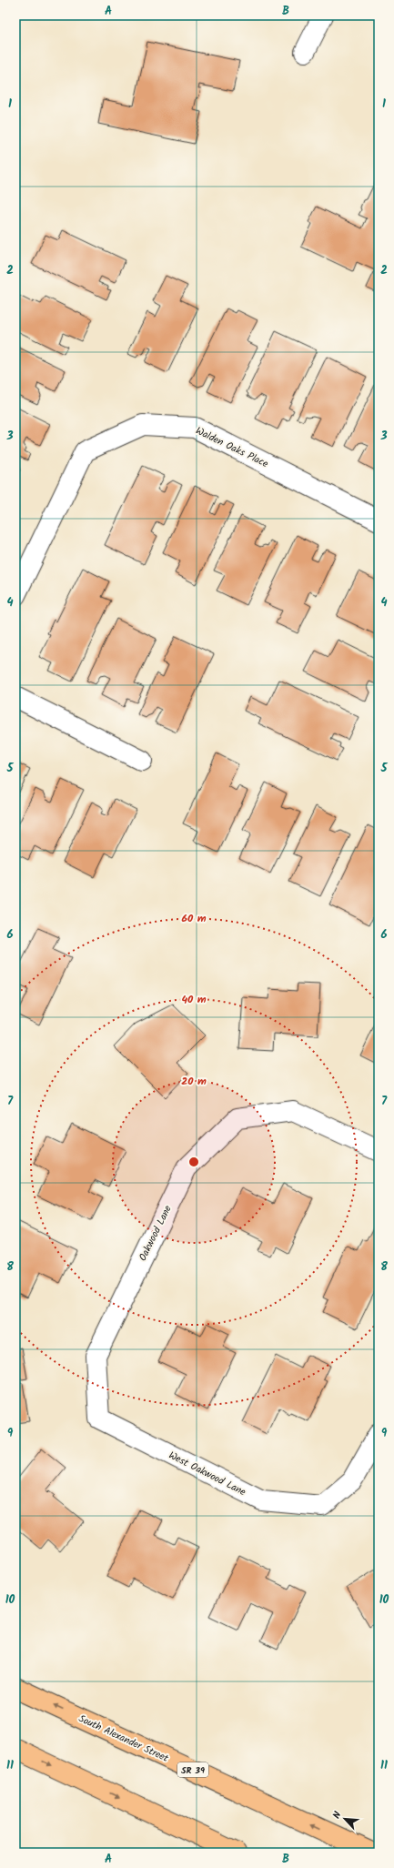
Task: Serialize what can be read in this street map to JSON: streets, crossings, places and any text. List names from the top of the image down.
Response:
{
  "streets": {
    "main road": ["South Alexander Street", "SR 39"],
    "street": ["Walden Oaks Place", "Oakwood Lane", "West Oakwood Lane"]
  },
  "crossings": [
    ["Oakwood Lane", "West Oakwood Lane"]
  ],
  "north": "top left",
  "grid": {
    "columns": ["A", "B"],
    "rows": [
      "1",
      "2",
      "3",
      "4",
      "5",
      "6",
      "7",
      "8",
      "9",
      "10",
      "11"
    ]
  },
  "rings": ["60 m", "40 m", "20 m"]
}
